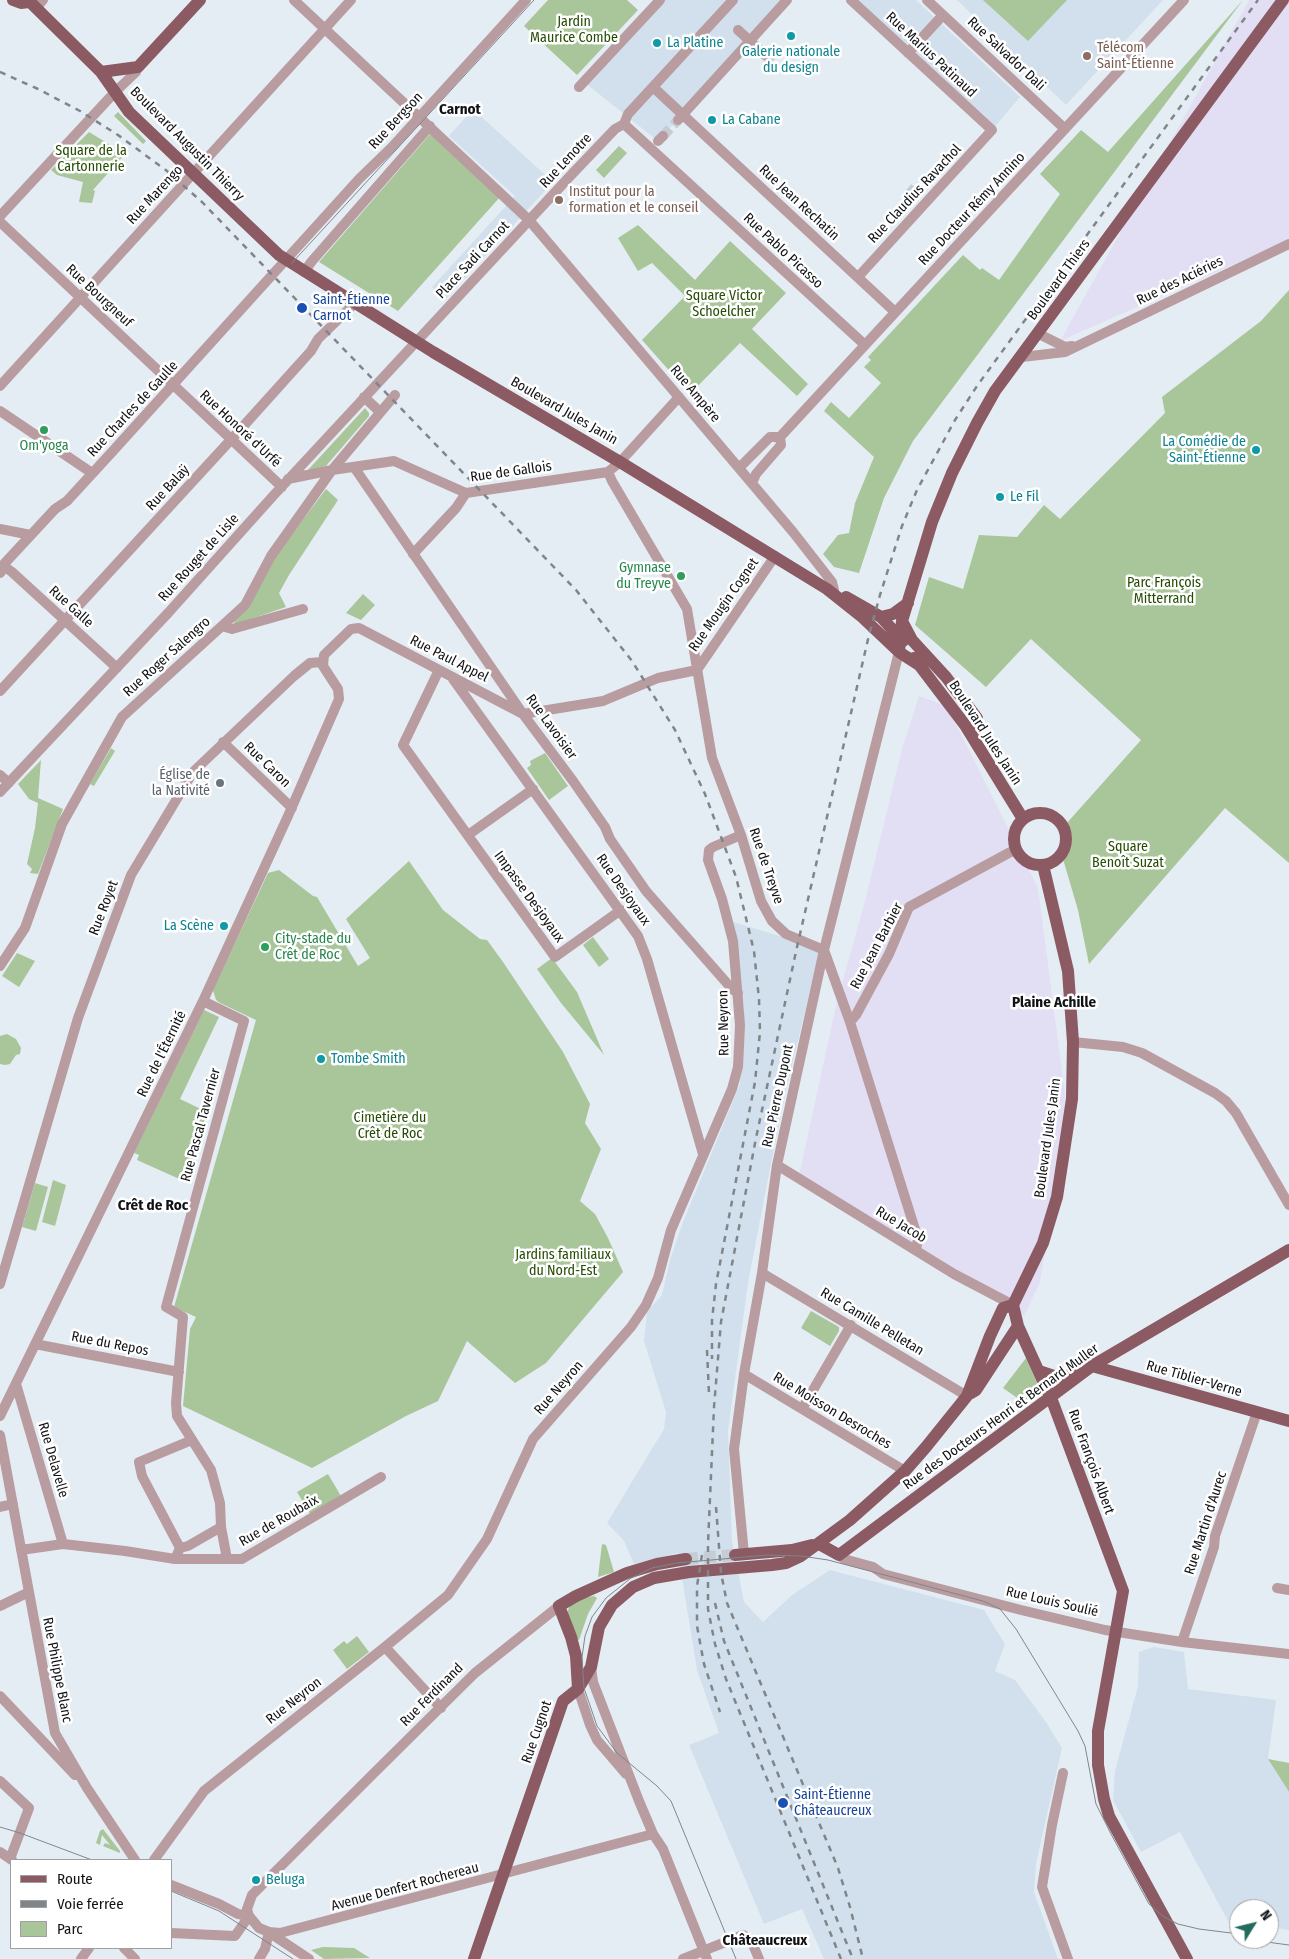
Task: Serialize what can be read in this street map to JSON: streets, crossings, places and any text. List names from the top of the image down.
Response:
{
  "streets": {
    "main road": [
      "Boulevard Augustin Thierry",
      "Boulevard Thiers",
      "Boulevard Jules Janin",
      "Rue Tiblier-Verne",
      "Rue des Docteurs Henri et Bernard Muller",
      "Rue François Albert",
      "Rue Louis Soulié",
      "Rue Ferdinand",
      "Rue Cugnot"
    ],
    "street": [
      "Rue Salvador Dali",
      "Rue Marius Patinaud",
      "Rue Bergson",
      "Rue Lenotre",
      "Rue Claudius Ravachol",
      "Rue Marengo",
      "Rue Jean Rechatin",
      "Rue Docteur Rémy Annino",
      "Rue Pablo Picasso",
      "Place Sadi Carnot",
      "Rue des Aciéries",
      "Rue Bourgneuf",
      "Rue Ampère",
      "Rue Charles de Gaulle",
      "Rue Honoré d'Urfé",
      "Rue de Gallois",
      "Rue Balaÿ",
      "Rue Rouget de Lisle",
      "Rue Mougin Cognet",
      "Rue Galle",
      "Rue Roger Salengro",
      "Rue Paul Appel",
      "Rue Lavoisier",
      "Rue Caron",
      "Rue de Treyve",
      "Rue Desjoyaux",
      "Impasse Desjoyaux",
      "Rue Royet",
      "Rue Jean Barbier",
      "Rue Neyron",
      "Rue de l'Éternité",
      "Rue Pierre Dupont",
      "Rue Pascal Tavernier",
      "Rue Jacob",
      "Rue Camille Pelletan",
      "Rue du Repos",
      "Rue Moisson Desroches",
      "Rue Delavelle",
      "Rue de Roubaix",
      "Rue Martin d'Aurec",
      "Rue Philippe Blanc",
      "Avenue Denfert Rochereau"
    ]
  },
  "crossings": [
    ["Rue Salvador Dali", "Rue Docteur Rémy Annino"],
    ["Rue Marius Patinaud", "Rue Claudius Ravachol"],
    ["Rue Bergson", "Boulevard Augustin Thierry"],
    ["Rue Bergson", "Place Sadi Carnot"],
    ["Rue Bergson", "Rue Charles de Gaulle"],
    ["Rue Bergson", "Boulevard Jules Janin"],
    ["Boulevard Augustin Thierry", "Rue Marengo"],
    ["Boulevard Augustin Thierry", "Rue Charles de Gaulle"],
    ["Boulevard Augustin Thierry", "Boulevard Jules Janin"],
    ["Rue Lenotre", "Rue Jean Rechatin"],
    ["Rue Lenotre", "Rue Pablo Picasso"],
    ["Rue Lenotre", "Place Sadi Carnot"],
    ["Rue Lenotre", "Rue Ampère"],
    ["Rue Claudius Ravachol", "Rue Jean Rechatin"],
    ["Rue Marengo", "Place Sadi Carnot"],
    ["Rue Marengo", "Rue Bourgneuf"],
    ["Rue Jean Rechatin", "Rue Docteur Rémy Annino"],
    ["Rue Docteur Rémy Annino", "Rue Pablo Picasso"],
    ["Rue Docteur Rémy Annino", "Rue Ampère"],
    ["Place Sadi Carnot", "Rue Ampère"],
    ["Place Sadi Carnot", "Boulevard Jules Janin"],
    ["Place Sadi Carnot", "Rue Rouget de Lisle"],
    ["Boulevard Thiers", "Rue des Aciéries"],
    ["Boulevard Thiers", "Boulevard Jules Janin"],
    ["Boulevard Thiers", "Rue Pierre Dupont"],
    ["Rue Bourgneuf", "Rue Charles de Gaulle"],
    ["Rue Bourgneuf", "Rue Honoré d'Urfé"],
    ["Rue Ampère", "Boulevard Jules Janin"],
    ["Rue Charles de Gaulle", "Boulevard Jules Janin"],
    ["Rue Charles de Gaulle", "Rue Honoré d'Urfé"],
    ["Rue Charles de Gaulle", "Rue Galle"],
    ["Boulevard Jules Janin", "Rue Balaÿ"],
    ["Boulevard Jules Janin", "Rue Rouget de Lisle"],
    ["Boulevard Jules Janin", "Rue Mougin Cognet"],
    ["Boulevard Jules Janin", "Rue Jean Barbier"],
    ["Boulevard Jules Janin", "Rue Pierre Dupont"],
    ["Boulevard Jules Janin", "Rue Jacob"],
    ["Boulevard Jules Janin", "Rue Camille Pelletan"],
    ["Boulevard Jules Janin", "Rue Moisson Desroches"],
    ["Boulevard Jules Janin", "Rue François Albert"],
    ["Boulevard Jules Janin", "Rue Louis Soulié"],
    ["Boulevard Jules Janin", "Rue Cugnot"],
    ["Rue Honoré d'Urfé", "Rue de Gallois"],
    ["Rue Honoré d'Urfé", "Rue Balaÿ"],
    ["Rue Honoré d'Urfé", "Rue Rouget de Lisle"],
    ["Rue de Gallois", "Rue Rouget de Lisle"],
    ["Rue de Gallois", "Rue Roger Salengro"],
    ["Rue de Gallois", "Rue Lavoisier"],
    ["Rue de Gallois", "Rue de Treyve"],
    ["Rue Balaÿ", "Rue Galle"],
    ["Rue Rouget de Lisle", "Rue Galle"],
    ["Rue Mougin Cognet", "Rue de Treyve"],
    ["Rue Paul Appel", "Rue Lavoisier"],
    ["Rue Paul Appel", "Rue Desjoyaux"],
    ["Rue Paul Appel", "Impasse Desjoyaux"],
    ["Rue Paul Appel", "Rue Royet"],
    ["Rue Paul Appel", "Rue de l'Éternité"],
    ["Rue Lavoisier", "Rue Neyron"],
    ["Rue Caron", "Rue Royet"],
    ["Rue Caron", "Rue de l'Éternité"],
    ["Rue de Treyve", "Rue Neyron"],
    ["Rue de Treyve", "Rue Pierre Dupont"],
    ["Rue Desjoyaux", "Impasse Desjoyaux"],
    ["Rue Desjoyaux", "Rue Neyron"],
    ["Rue Royet", "Rue de l'Éternité"],
    ["Rue de l'Éternité", "Rue Pascal Tavernier"],
    ["Rue de l'Éternité", "Rue du Repos"],
    ["Rue de l'Éternité", "Rue Delavelle"],
    ["Rue Pierre Dupont", "Rue Jacob"],
    ["Rue Pierre Dupont", "Rue Camille Pelletan"],
    ["Rue Pierre Dupont", "Rue Moisson Desroches"],
    ["Rue Pascal Tavernier", "Rue du Repos"],
    ["Rue Pascal Tavernier", "Rue de Roubaix"],
    ["Rue Jacob", "Rue François Albert"],
    ["Rue Tiblier-Verne", "Rue des Docteurs Henri et Bernard Muller"],
    ["Rue Tiblier-Verne", "Rue Martin d'Aurec"],
    ["Rue des Docteurs Henri et Bernard Muller", "Rue François Albert"],
    ["Rue des Docteurs Henri et Bernard Muller", "Rue Louis Soulié"],
    ["Rue Delavelle", "Rue de Roubaix"],
    ["Rue François Albert", "Rue Louis Soulié"],
    ["Rue de Roubaix", "Rue Philippe Blanc"],
    ["Rue Martin d'Aurec", "Rue Louis Soulié"],
    ["Rue Cugnot", "Avenue Denfert Rochereau"]
  ],
  "districts": [
    "Carnot",
    "Plaine Achille",
    "Crêt de Roc",
    "Châteaucreux"
  ],
  "parks": [
    "Jardin Maurice Combe",
    "Square de la Cartonnerie",
    "Square Victor Schoelcher",
    "Parc François Mitterrand",
    "Square Benoît Suzat",
    "Cimetière du Crêt de Roc",
    "Jardins familiaux du Nord-Est"
  ],
  "places": [
    "Galerie nationale du design",
    "La Platine",
    "Télécom Saint-Étienne",
    "La Cabane",
    "Institut pour la formation et le conseil",
    "Saint-Étienne Carnot",
    "Om'yoga",
    "La Comédie de Saint-Étienne",
    "Le Fil",
    "Gymnase du Treyve",
    "Église de la Nativité",
    "La Scène",
    "City-stade du Crêt de Roc",
    "Tombe Smith",
    "Saint-Étienne Châteaucreux",
    "Beluga"
  ],
  "legend": ["Route", "Voie ferrée", "Parc"],
  "north": "top right"
}
